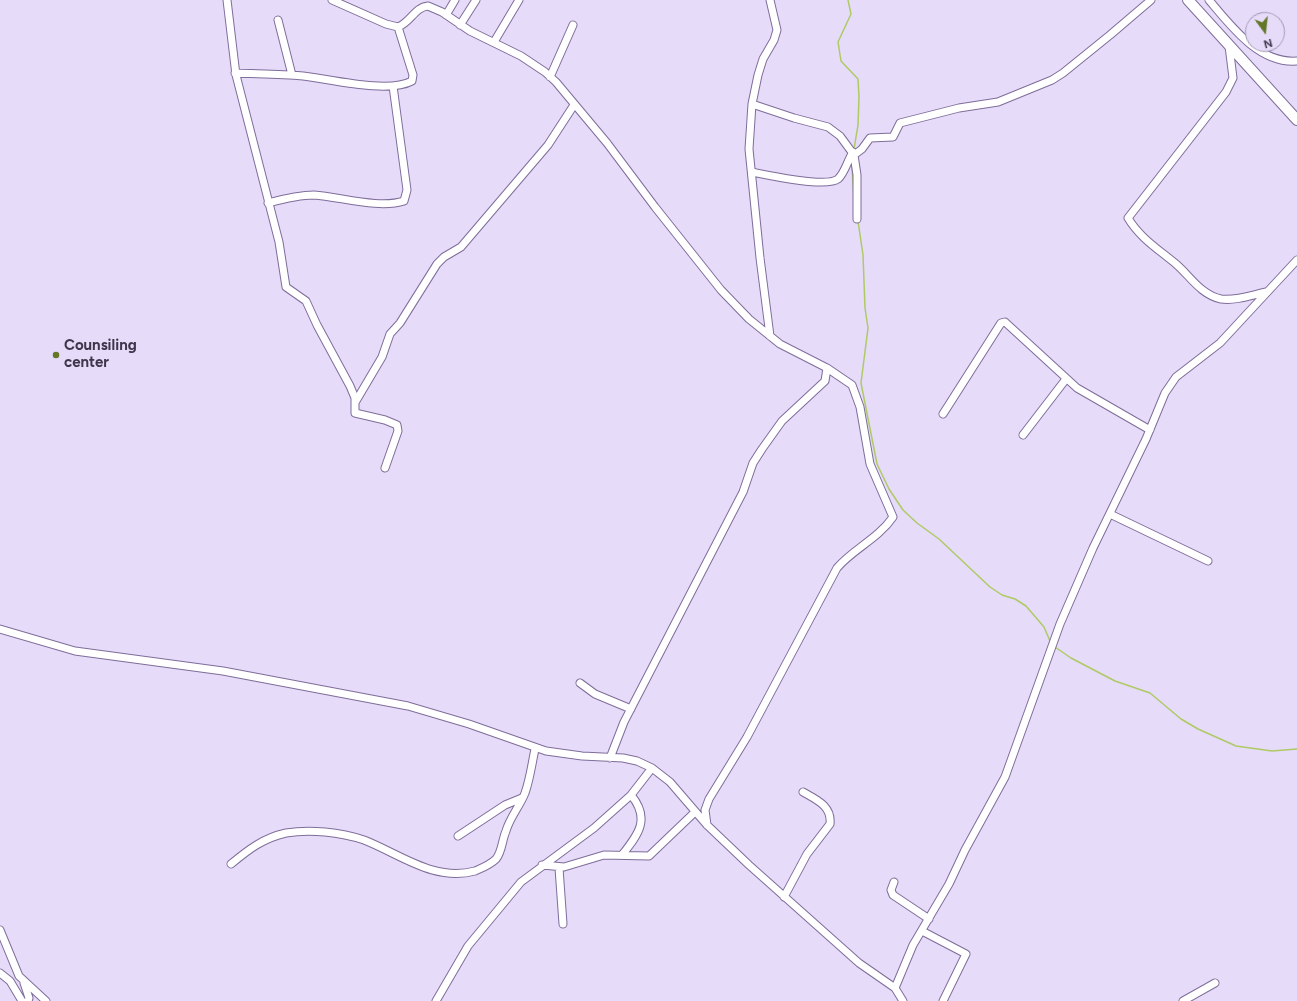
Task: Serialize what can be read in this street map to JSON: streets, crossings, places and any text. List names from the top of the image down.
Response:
{
  "places": ["Counsiling center"],
  "north": "bottom"
}
